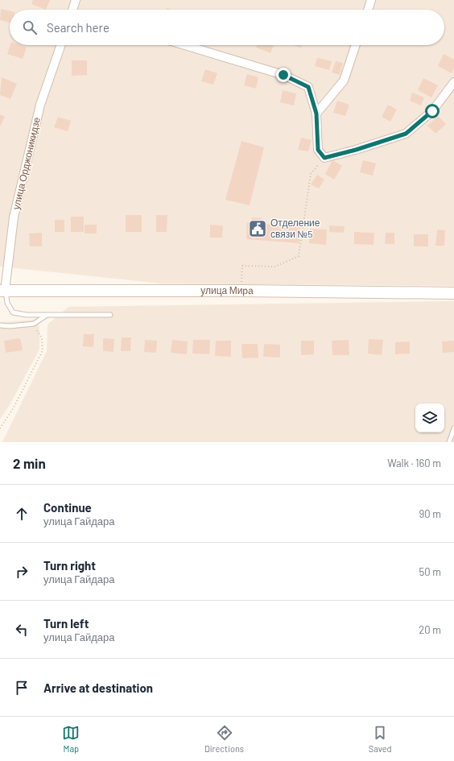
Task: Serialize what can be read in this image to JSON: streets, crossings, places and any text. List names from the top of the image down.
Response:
{
  "streets": {
    "main road": ["улица Мира"],
    "street": ["улица Орджоникидзе"]
  },
  "crossings": [
    ["улица Орджоникидзе", "улица Мира"]
  ],
  "places": {
    "public building": ["Отделение связи №5"]
  },
  "page": {
    "search": "Search here",
    "heading": ["2 min", "Walk · 160 m"],
    "list": [
      ["Continue", "улица Гайдара", "90 m"],
      ["Turn right", "улица Гайдара", "50 m"],
      ["Turn left", "улица Гайдара", "20 m"],
      "Arrive at destination"
    ],
    "nav": ["Map", "Directions", "Saved"]
  }
}
